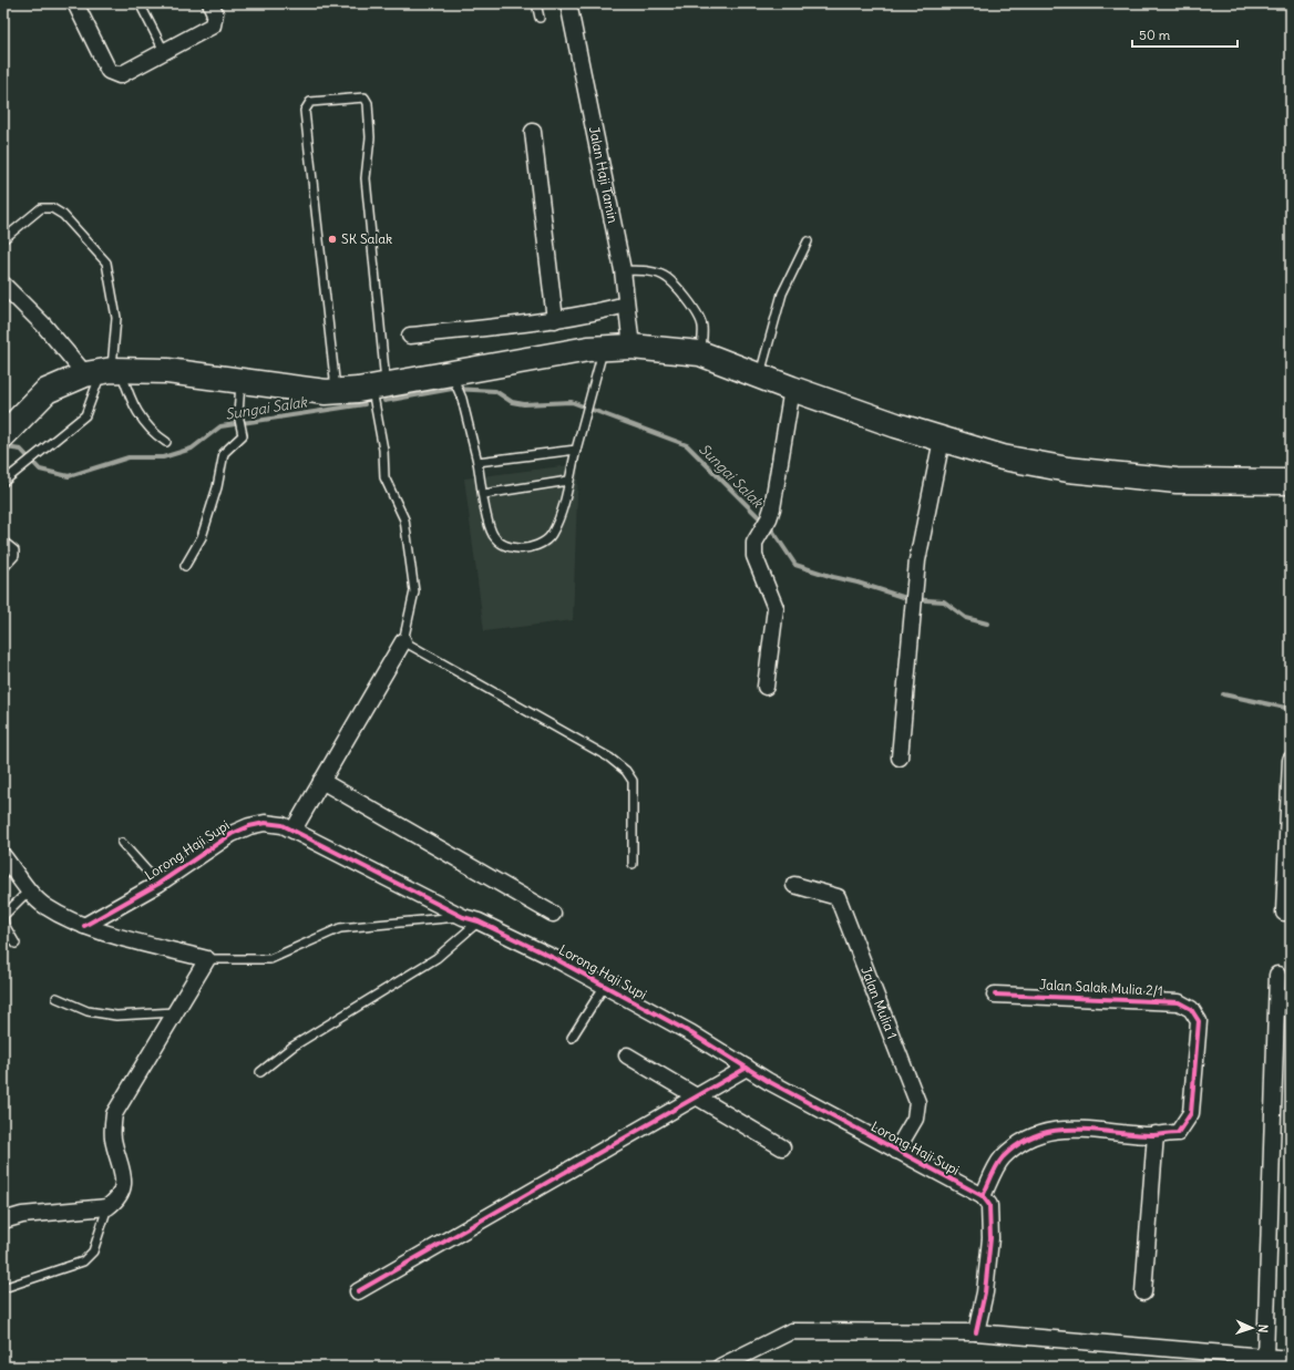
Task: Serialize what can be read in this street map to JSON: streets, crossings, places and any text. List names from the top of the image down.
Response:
{
  "streets": {
    "street": [
      "Jalan Haji Tamin",
      "Lorong Haji Supi",
      "Jalan Salak Mulia 2/1",
      "Jalan Mulia 1"
    ]
  },
  "crossings": [
    ["Lorong Haji Supi", "Jalan Salak Mulia 2/1"],
    ["Lorong Haji Supi", "Jalan Mulia 1"]
  ],
  "water": ["Sungai Salak"],
  "places": ["SK Salak"],
  "scale_bar": "50 m",
  "north": "right"
}
